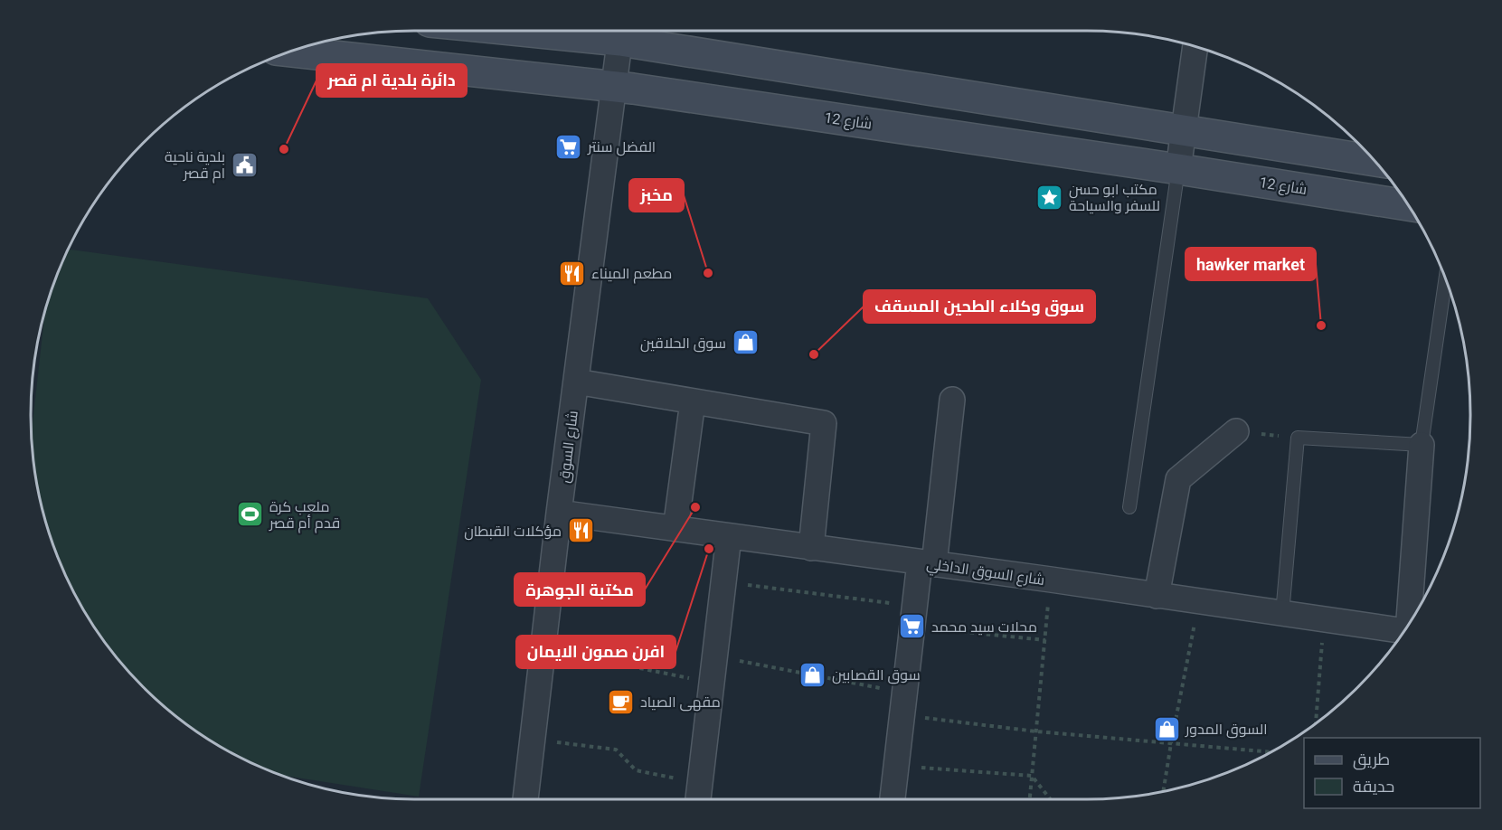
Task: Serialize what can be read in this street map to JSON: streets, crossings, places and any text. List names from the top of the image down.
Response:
{
  "streets": {
    "street": ["شارع 12", "شارع السوق", "شارع السوق الداخلي"]
  },
  "crossings": [
    ["شارع 12", "شارع السوق"],
    ["شارع السوق", "شارع السوق الداخلي"]
  ],
  "places": {
    "supermarket": ["الفضل سنتر", "محلات سيد محمد"],
    "other": [
      "دائرة بلدية ام قصر",
      "مخبز",
      "hawker market",
      "سوق وكلاء الطحين المسقف",
      "مكتبة الجوهرة",
      "افرن صمون الايمان"
    ],
    "public building": ["بلدية ناحية ام قصر"],
    "place": ["مكتب ابو حسن للسفر والسياحة"],
    "restaurant": ["مطعم الميناء", "مؤكلات القبطان"],
    "shop": ["سوق الحلاقين", "سوق القصابين", "السوق المدور"],
    "sports": ["ملعب كرة قدم أم قصر"],
    "cafe": ["مقهى الصياد"]
  },
  "legend": ["طريق", "حديقة"]
}
